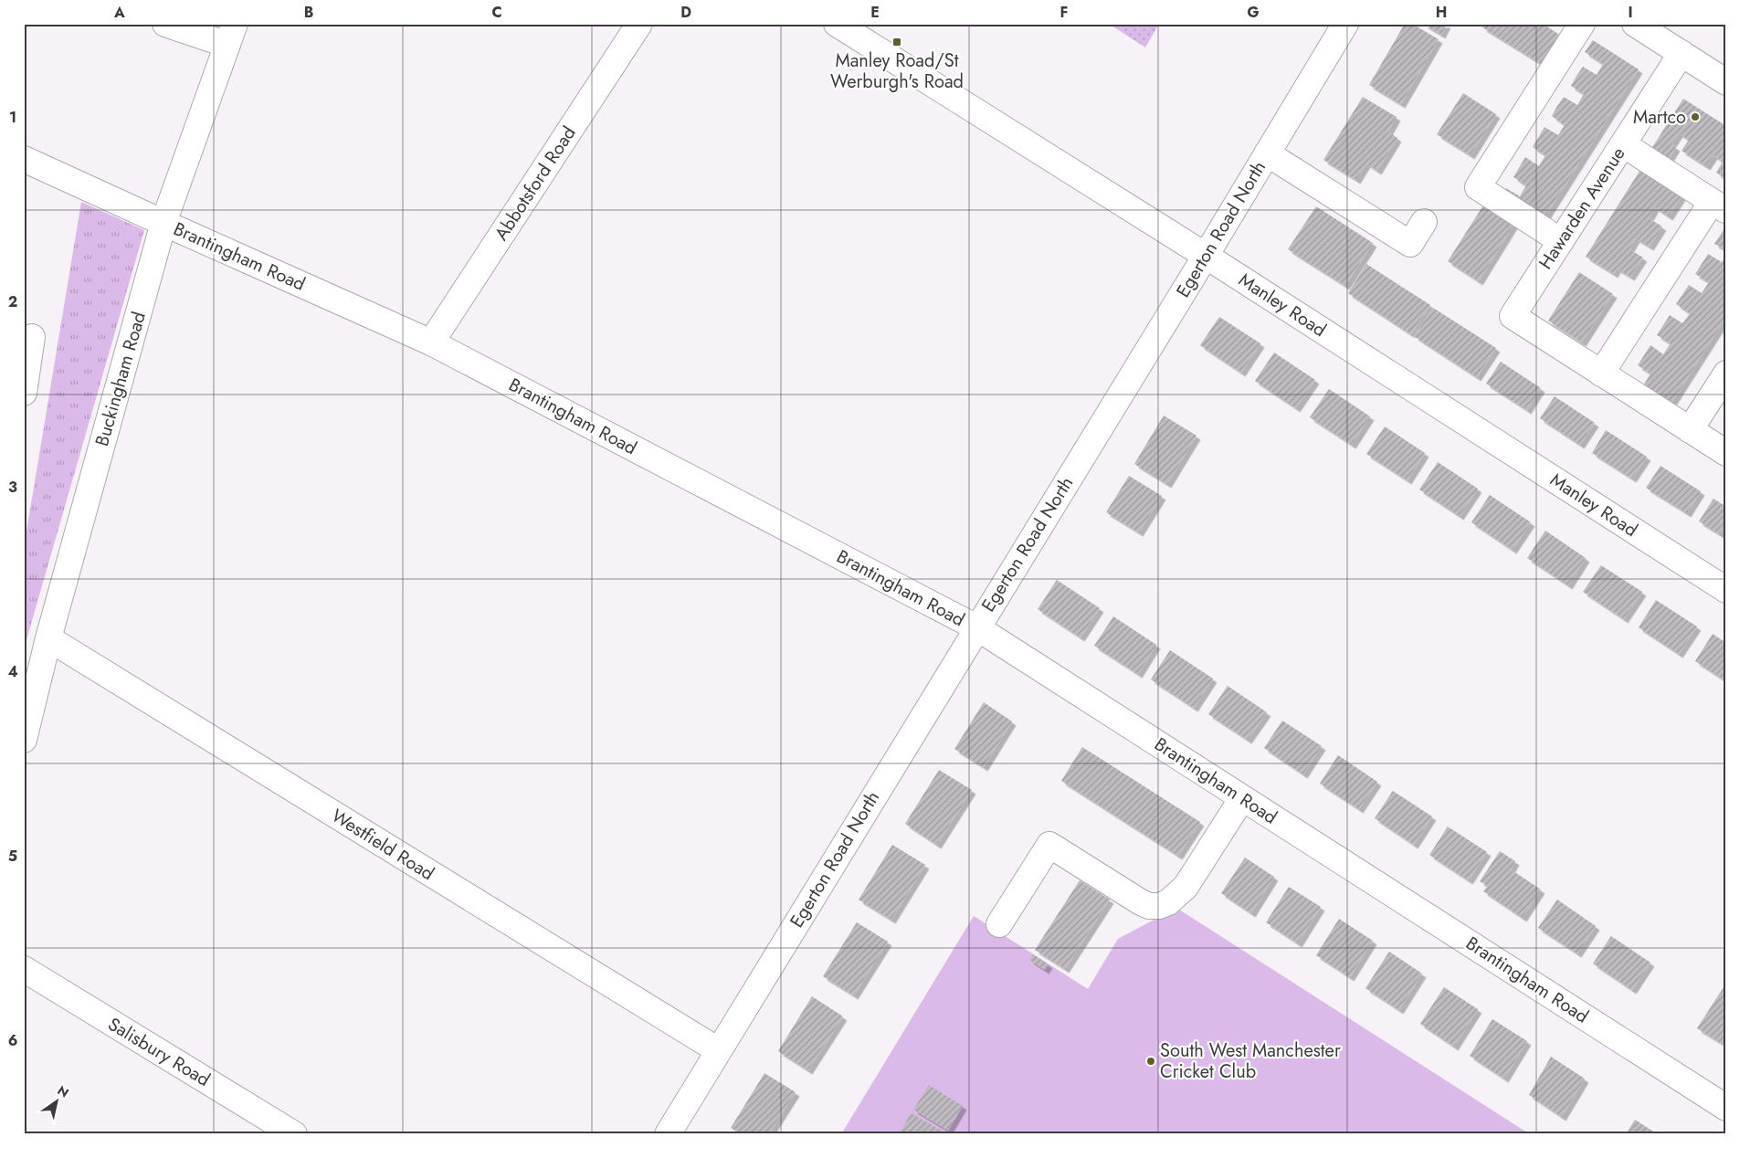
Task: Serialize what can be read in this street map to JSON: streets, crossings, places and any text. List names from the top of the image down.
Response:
{
  "streets": {
    "street": [
      "Abbotsford Road",
      "Hawarden Avenue",
      "Egerton Road North",
      "Brantingham Road",
      "Manley Road",
      "Buckingham Road",
      "Westfield Road",
      "Salisbury Road"
    ]
  },
  "crossings": [
    ["Abbotsford Road", "Brantingham Road"],
    ["Egerton Road North", "Brantingham Road"],
    ["Egerton Road North", "Manley Road"],
    ["Egerton Road North", "Westfield Road"],
    ["Brantingham Road", "Buckingham Road"],
    ["Buckingham Road", "Westfield Road"]
  ],
  "places": {
    "transit": ["Manley Road/St Werburgh's Road"],
    "other": ["Martco", "South West Manchester Cricket Club"]
  },
  "north": "top right",
  "grid": {
    "columns": [
      "A",
      "B",
      "C",
      "D",
      "E",
      "F",
      "G",
      "H",
      "I"
    ],
    "rows": [
      "1",
      "2",
      "3",
      "4",
      "5",
      "6"
    ]
  }
}
